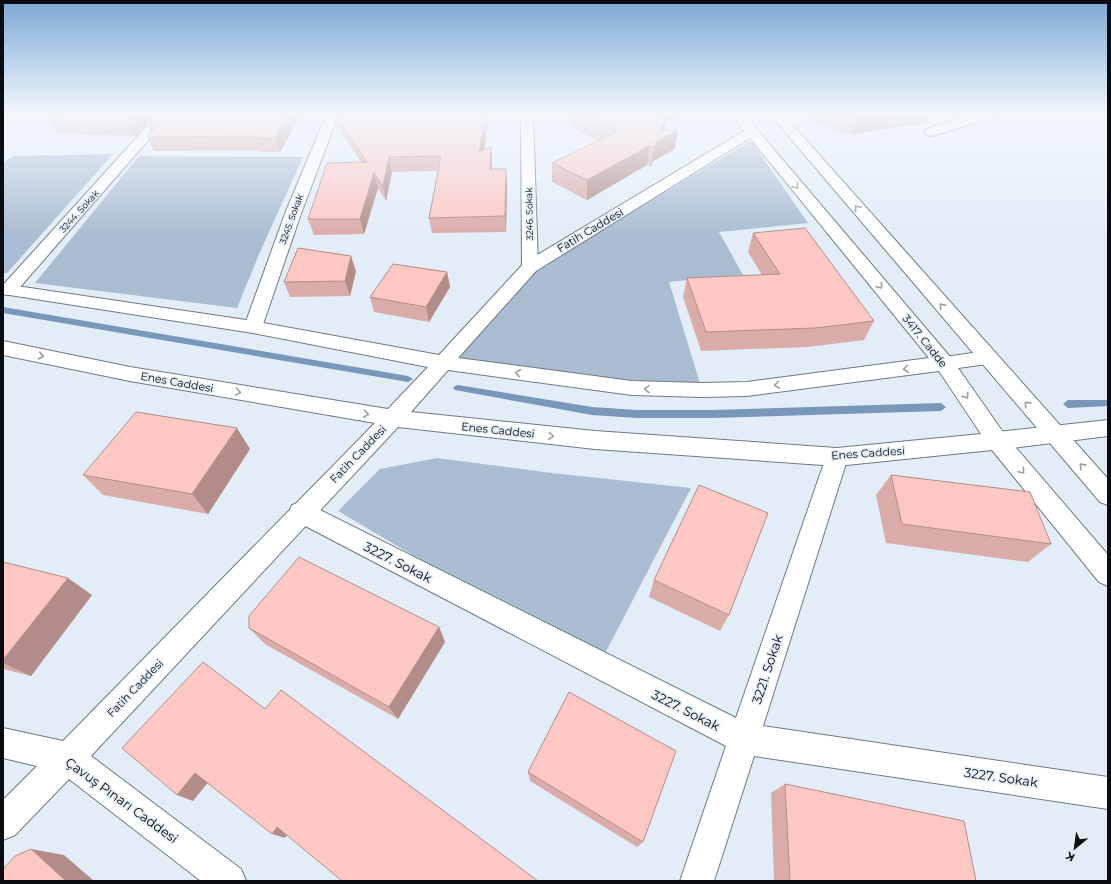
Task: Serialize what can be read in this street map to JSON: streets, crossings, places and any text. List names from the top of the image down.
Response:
{
  "streets": {
    "street": [
      "3244. Sokak",
      "3246. Sokak",
      "3245. Sokak",
      "Fatih Caddesi",
      "3417. Cadde",
      "Enes Caddesi",
      "3227. Sokak",
      "3221. Sokak",
      "Çavuş Pınarı Caddesi"
    ]
  },
  "crossings": [
    ["3246. Sokak", "Fatih Caddesi"],
    ["Fatih Caddesi", "Enes Caddesi"],
    ["Fatih Caddesi", "3227. Sokak"],
    ["Fatih Caddesi", "Çavuş Pınarı Caddesi"],
    ["3417. Cadde", "Enes Caddesi"],
    ["Enes Caddesi", "3221. Sokak"],
    ["3227. Sokak", "3221. Sokak"]
  ],
  "north": "bottom left"
}
